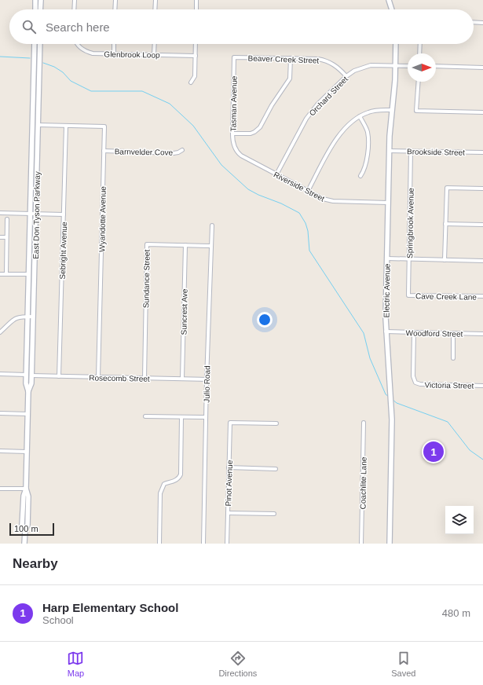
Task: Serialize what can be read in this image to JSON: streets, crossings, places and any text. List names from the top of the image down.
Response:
{
  "streets": {
    "main road": ["East Don Tyson Parkway", "Electric Avenue"],
    "street": [
      "Glenbrook Loop",
      "Beaver Creek Street",
      "Orchard Street",
      "Tasman Avenue",
      "Barnvelder Cove",
      "Brookside Street",
      "Riverside Street",
      "Wyandotte Avenue",
      "Springbrook Avenue",
      "Sebright Avenue",
      "Sundance Street",
      "Cave Creek Lane",
      "Suncrest Ave",
      "Woodford Street",
      "Rosecomb Street",
      "Julio Road",
      "Victoria Street",
      "Pinot Avenue",
      "Coachlite Lane"
    ]
  },
  "crossings": [
    ["Beaver Creek Street", "Orchard Street"],
    ["Beaver Creek Street", "Tasman Avenue"],
    ["Orchard Street", "Riverside Street"],
    ["Orchard Street", "Electric Avenue"],
    ["Tasman Avenue", "Riverside Street"],
    ["Barnvelder Cove", "Wyandotte Avenue"],
    ["Brookside Street", "Springbrook Avenue"],
    ["Brookside Street", "Electric Avenue"],
    ["Riverside Street", "Electric Avenue"],
    ["East Don Tyson Parkway", "Wyandotte Avenue"],
    ["East Don Tyson Parkway", "Rosecomb Street"],
    ["Wyandotte Avenue", "Sebright Avenue"],
    ["Wyandotte Avenue", "Rosecomb Street"],
    ["Springbrook Avenue", "Cave Creek Lane"],
    ["Sebright Avenue", "Rosecomb Street"],
    ["Sundance Street", "Suncrest Ave"],
    ["Sundance Street", "Rosecomb Street"],
    ["Sundance Street", "Julio Road"],
    ["Electric Avenue", "Woodford Street"],
    ["Suncrest Ave", "Rosecomb Street"],
    ["Woodford Street", "Victoria Street"],
    ["Rosecomb Street", "Julio Road"]
  ],
  "scale_bar": "100 m",
  "north": "right",
  "page": {
    "search": "Search here",
    "pins": "1",
    "scale": "100 m",
    "heading": "Nearby",
    "list": [
      {
        "mark": "1",
        "name": "Harp Elementary School",
        "note": "School",
        "value": "480 m"
      }
    ],
    "nav": ["Map", "Directions", "Saved"]
  }
}
